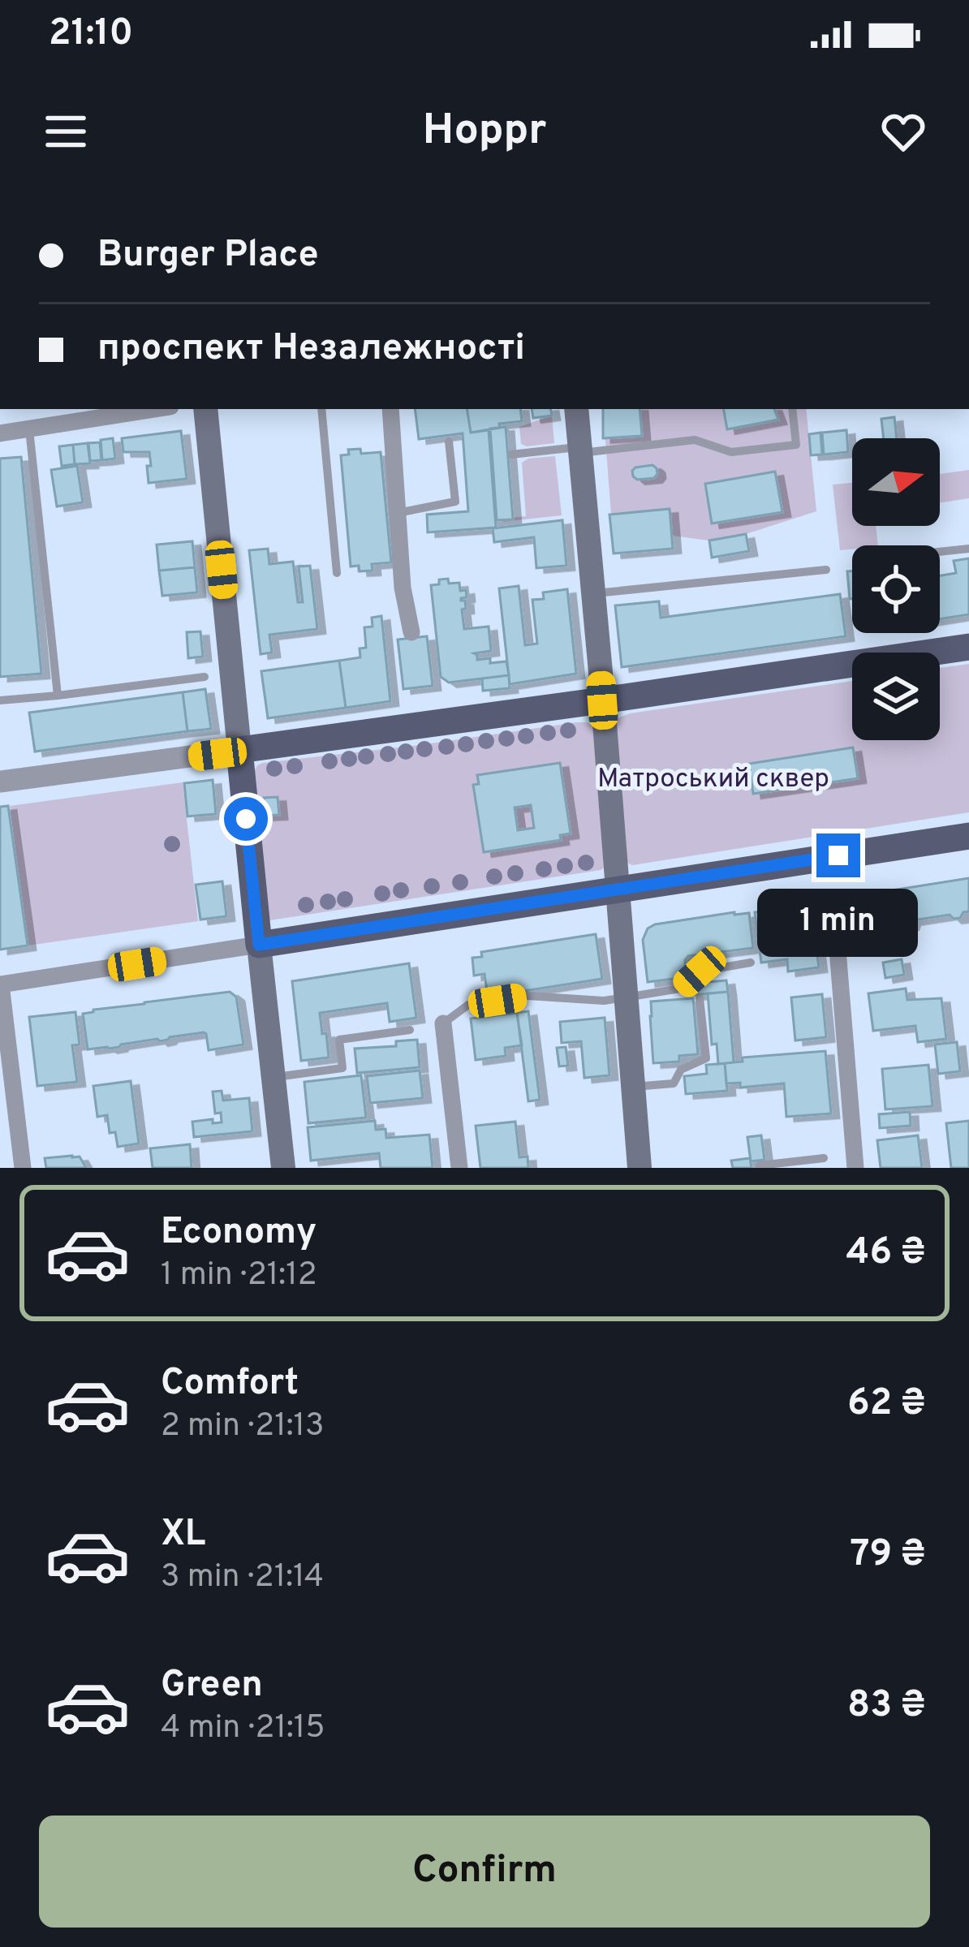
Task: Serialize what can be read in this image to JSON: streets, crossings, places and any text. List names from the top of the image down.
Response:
{
  "parks": ["Матроський сквер"],
  "north": "right",
  "page": {
    "status": "21:10",
    "header": "Hoppr",
    "banner": ["Burger Place", "проспект Незалежності"],
    "bubble": "1 min",
    "list": [
      {
        "name": "Economy",
        "note": "1 min · 21:12",
        "value": "46 ₴"
      },
      {
        "name": "Comfort",
        "note": "2 min · 21:13",
        "value": "62 ₴"
      },
      {
        "name": "XL",
        "note": "3 min · 21:14",
        "value": "79 ₴"
      },
      {
        "name": "Green",
        "note": "4 min · 21:15",
        "value": "83 ₴"
      }
    ],
    "buttons": "Confirm"
  }
}
